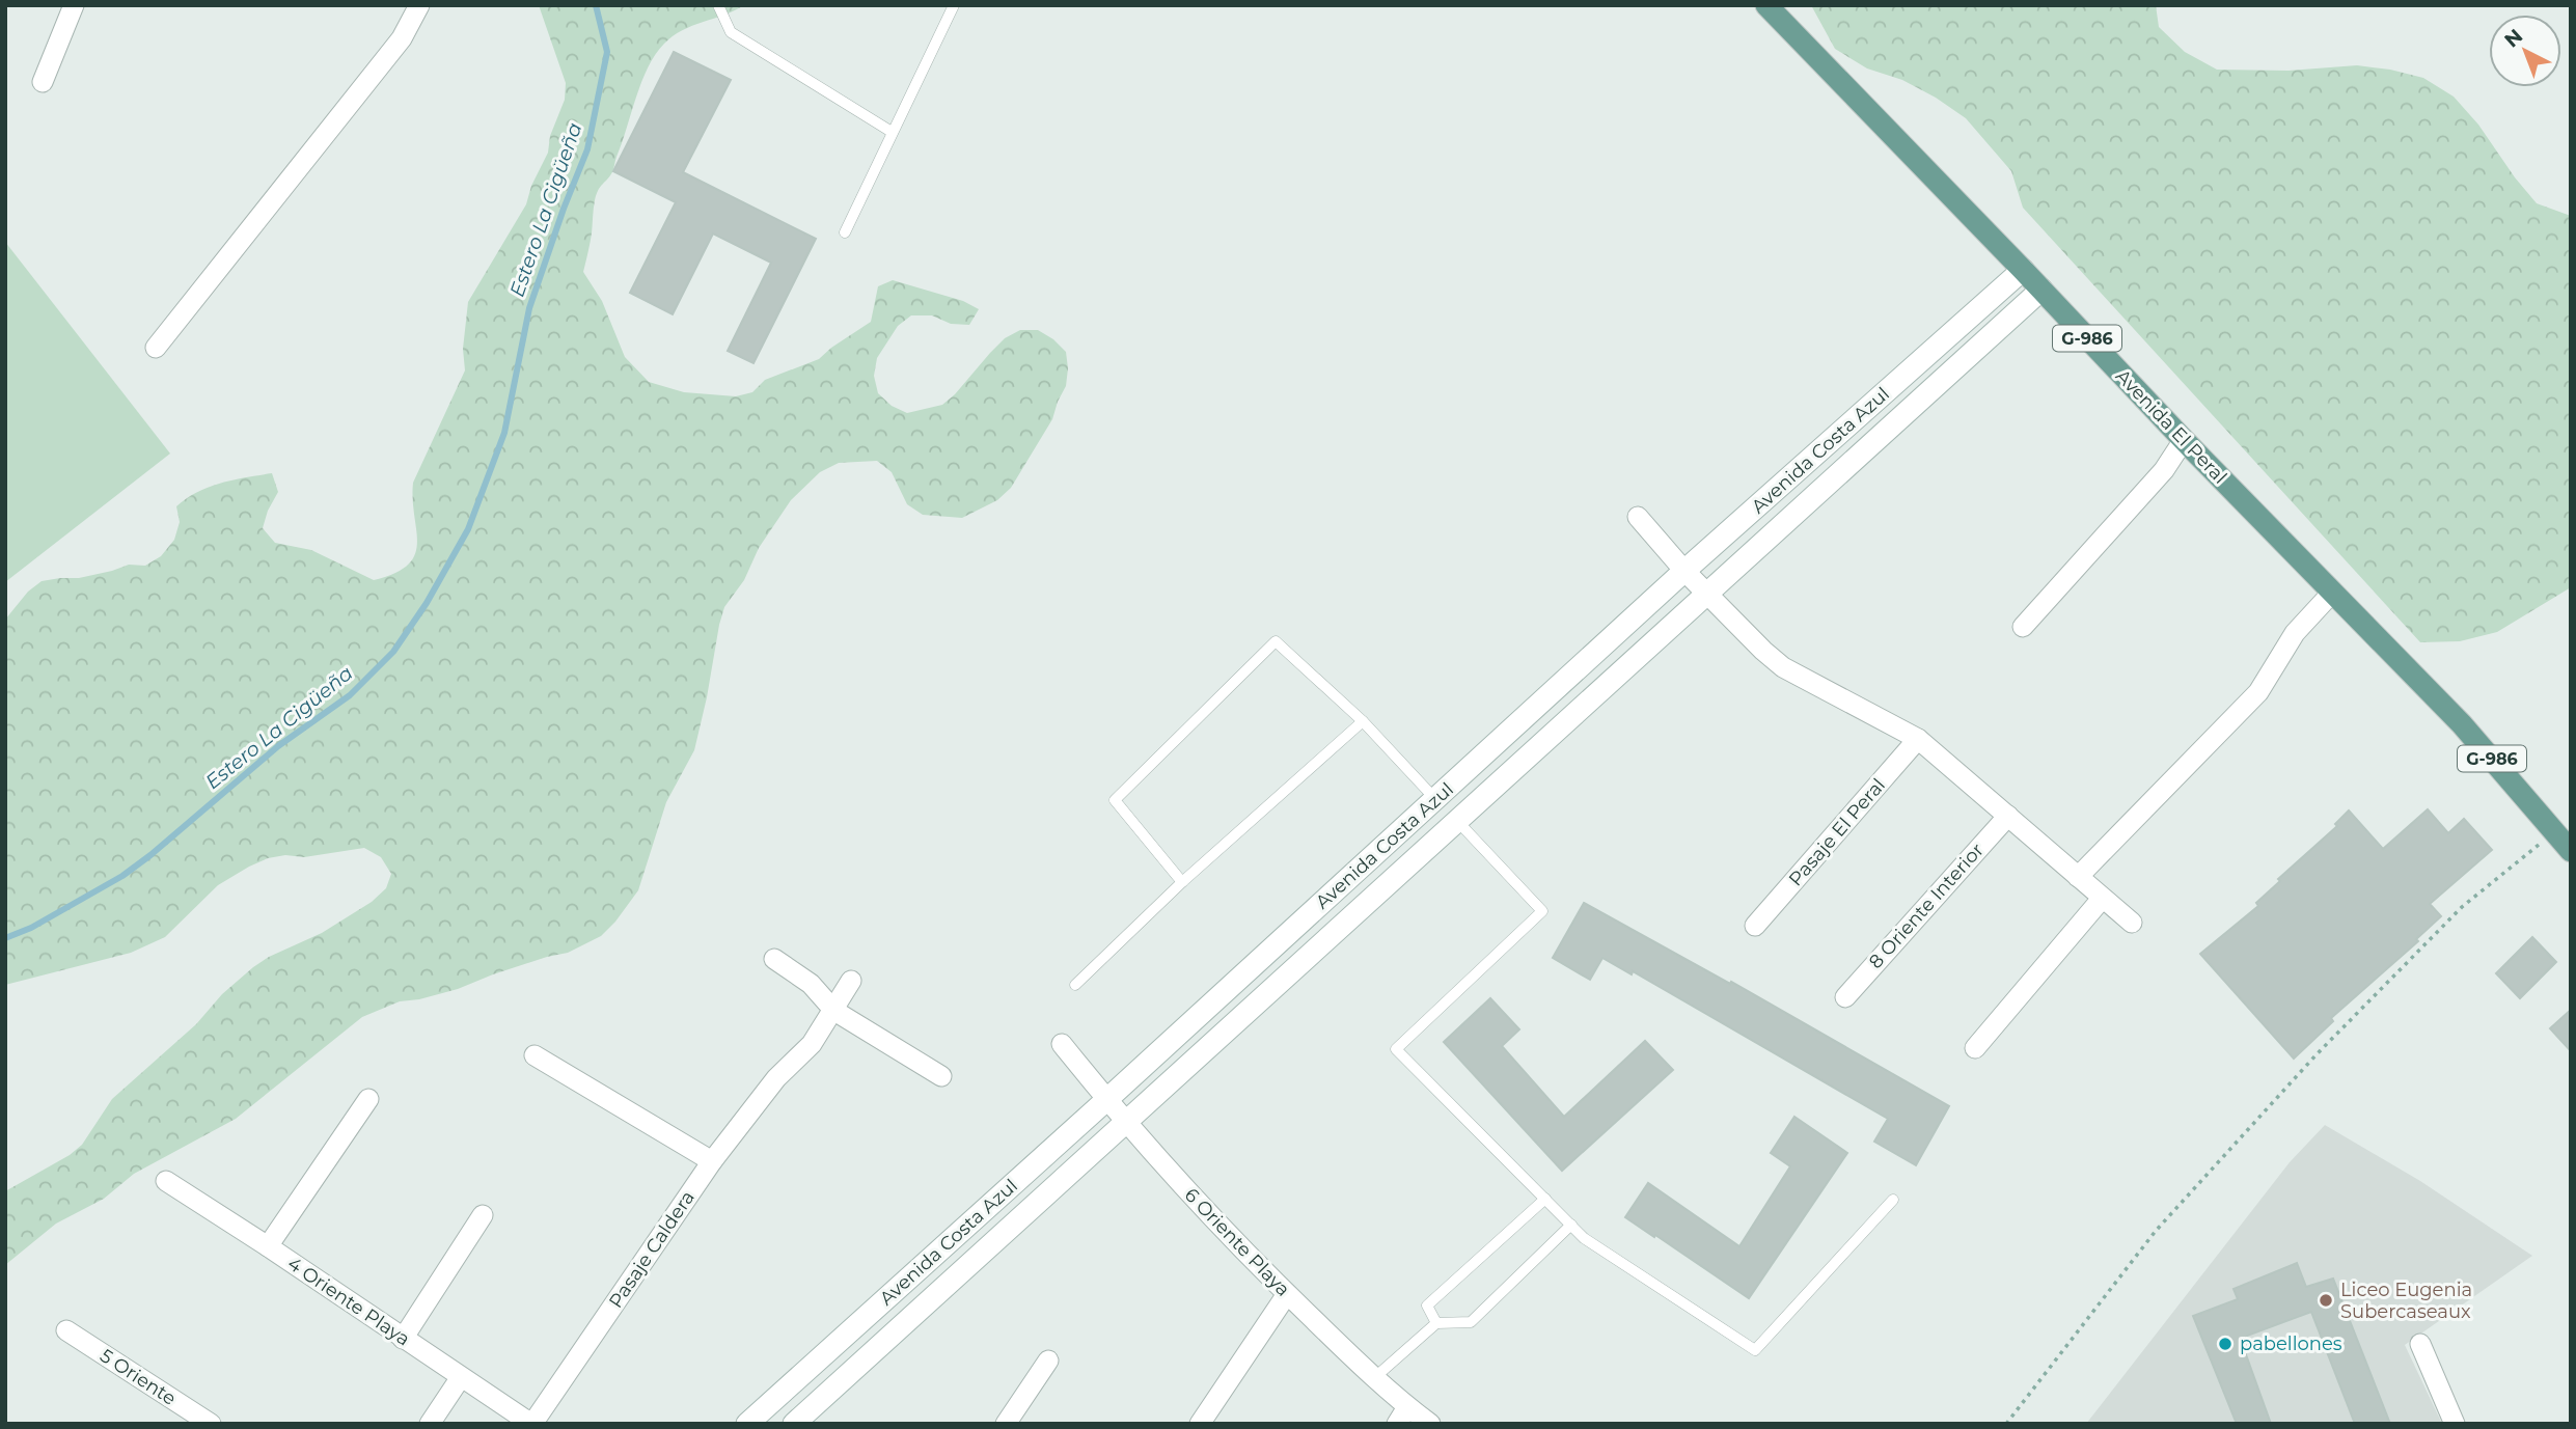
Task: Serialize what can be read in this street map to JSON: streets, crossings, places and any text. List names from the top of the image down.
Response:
{
  "streets": {
    "main road": ["G-986", "Avenida El Peral"],
    "street": [
      "Avenida Costa Azul",
      "Pasaje El Peral",
      "8 Oriente Interior",
      "6 Oriente Playa",
      "Pasaje Caldera",
      "4 Oriente Playa",
      "5 Oriente"
    ]
  },
  "crossings": [
    ["Avenida El Peral", "Avenida Costa Azul"],
    ["Avenida Costa Azul", "6 Oriente Playa"],
    ["Pasaje Caldera", "4 Oriente Playa"]
  ],
  "water": ["Estero La Cigüeña"],
  "places": ["Liceo Eugenia Subercaseaux", "pabellones"],
  "north": "top left"
}
